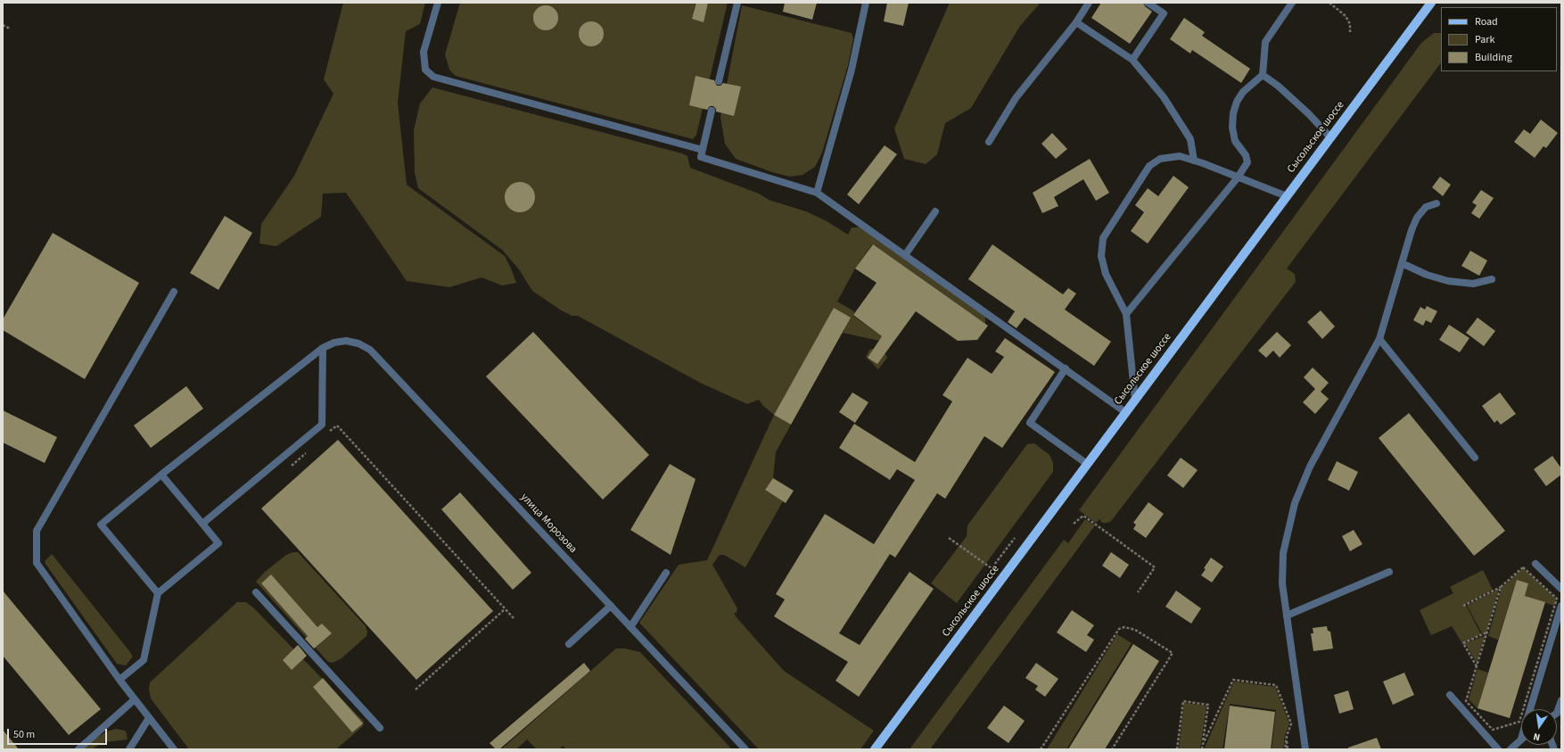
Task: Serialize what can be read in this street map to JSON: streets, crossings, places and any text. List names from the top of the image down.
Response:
{
  "streets": {
    "main road": ["Сысольское шоссе"],
    "street": ["улица Морозова"]
  },
  "legend": ["Road", "Park", "Building"],
  "scale_bar": "50 m",
  "north": "bottom"
}
